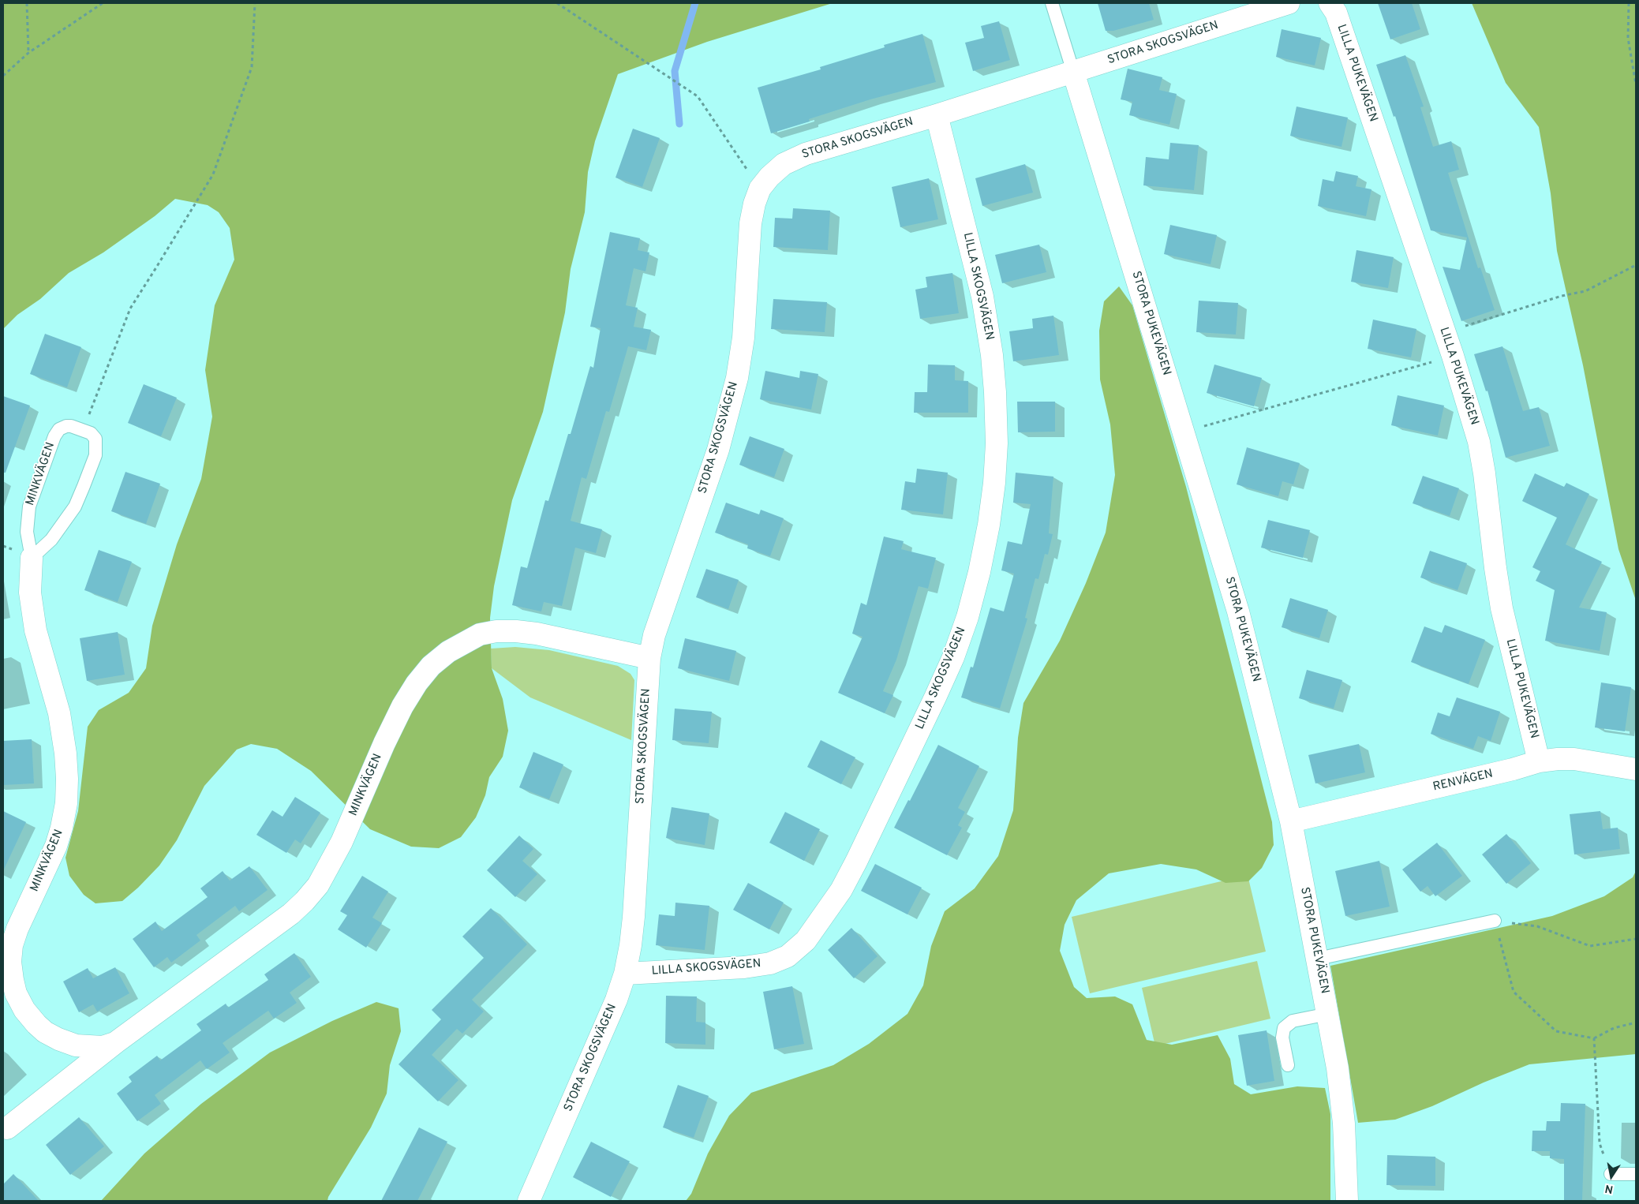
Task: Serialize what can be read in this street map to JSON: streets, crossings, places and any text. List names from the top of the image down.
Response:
{
  "streets": {
    "street": [
      "STORA SKOGSVÄGEN",
      "LILLA PUKEVÄGEN",
      "LILLA SKOGSVÄGEN",
      "STORA PUKEVÄGEN",
      "MINKVÄGEN",
      "RENVÄGEN"
    ]
  },
  "crossings": [
    ["STORA SKOGSVÄGEN", "LILLA SKOGSVÄGEN"],
    ["STORA SKOGSVÄGEN", "STORA PUKEVÄGEN"],
    ["STORA SKOGSVÄGEN", "MINKVÄGEN"],
    ["LILLA PUKEVÄGEN", "RENVÄGEN"],
    ["STORA PUKEVÄGEN", "RENVÄGEN"]
  ],
  "north": "bottom"
}
